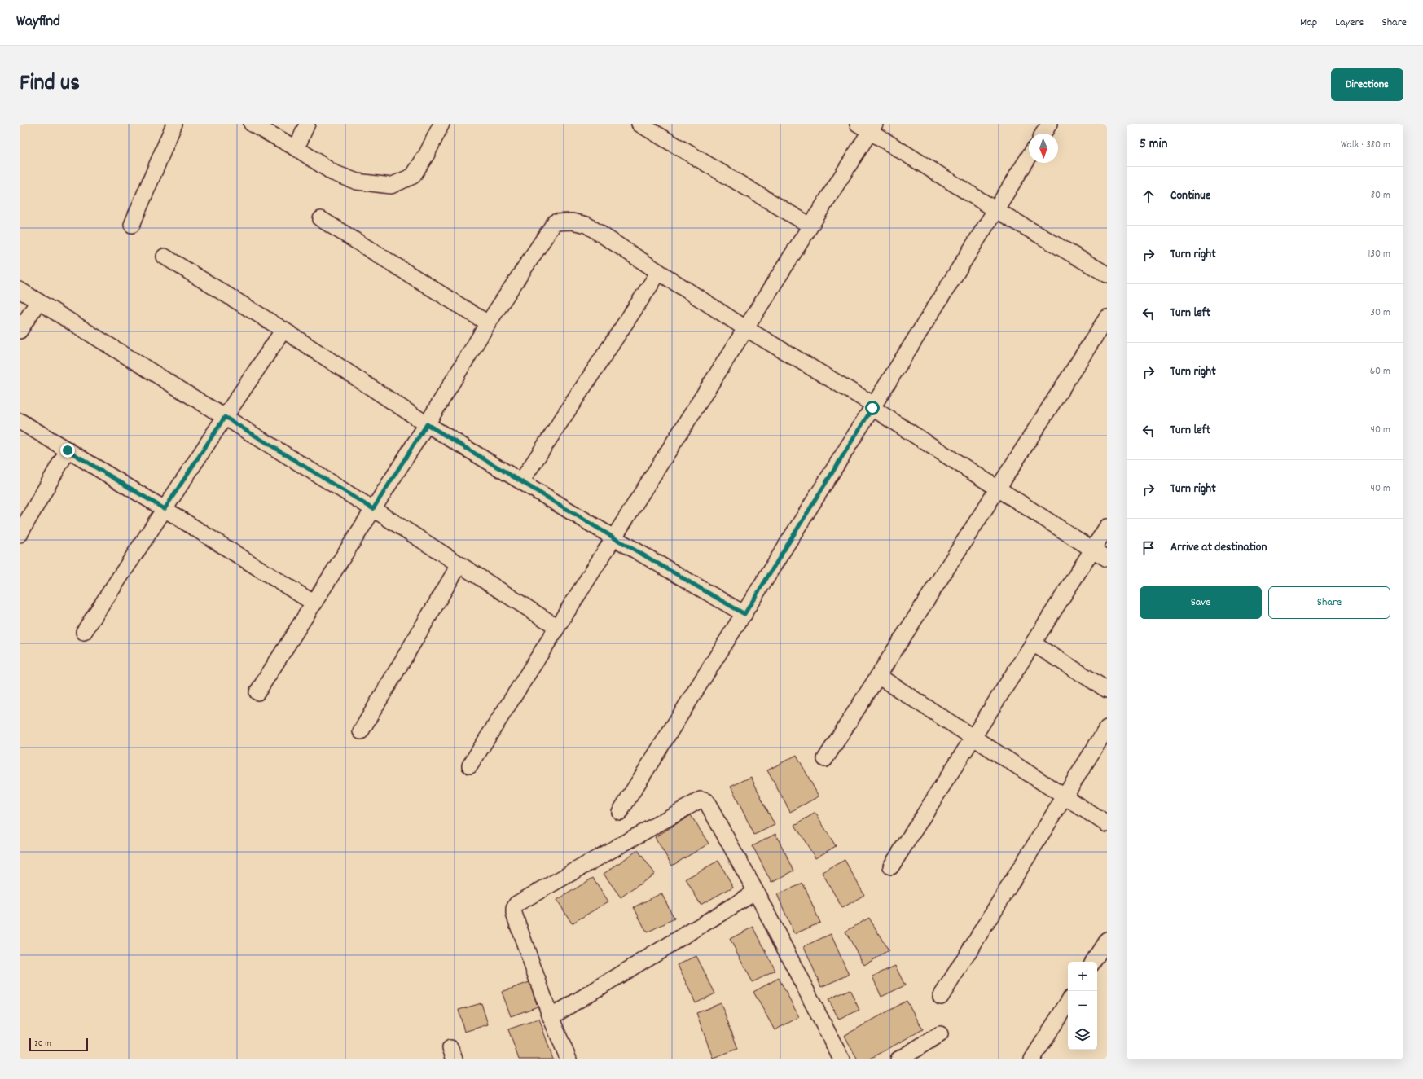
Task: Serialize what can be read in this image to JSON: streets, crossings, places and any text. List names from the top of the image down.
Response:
{
  "scale_bar": "20 m",
  "north": "bottom",
  "page": {
    "header": "Wayfind",
    "nav": ["Map", "Layers", "Share"],
    "title": "Find us",
    "buttons": [
      "Directions",
      ["Save", "Share"]
    ],
    "heading": ["5 min", "Walk · 380 m"],
    "list": [
      ["Continue", "80 m"],
      ["Turn right", "130 m"],
      ["Turn left", "30 m"],
      ["Turn right", "60 m"],
      ["Turn left", "40 m"],
      ["Turn right", "40 m"],
      "Arrive at destination"
    ],
    "map_buttons": ["+", "−"],
    "scale": "20 m"
  }
}
